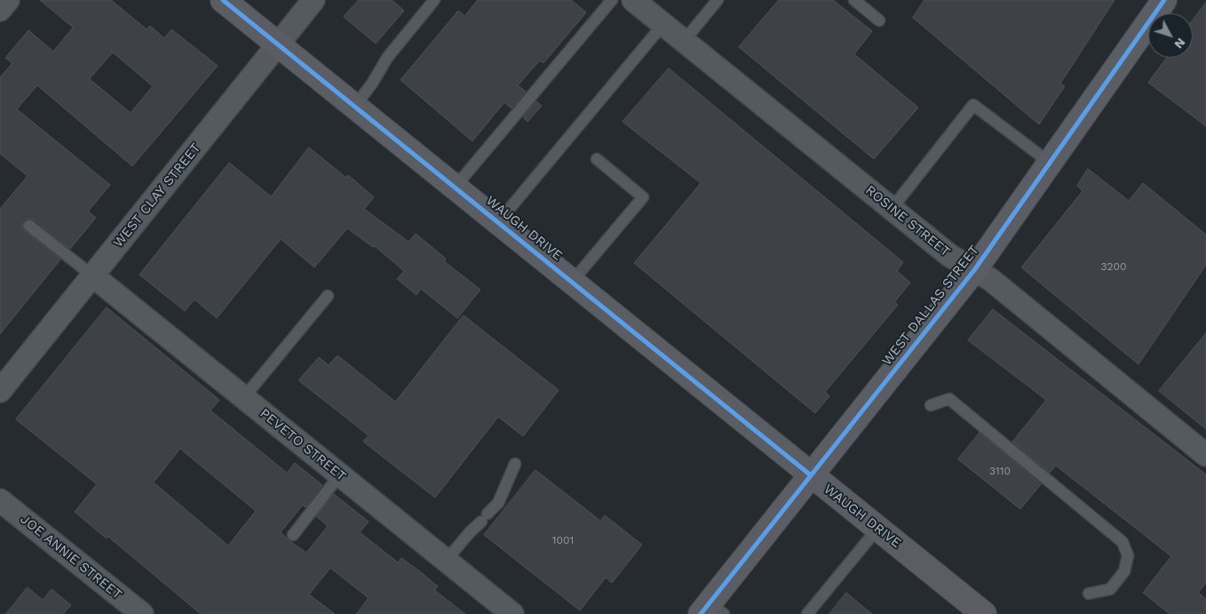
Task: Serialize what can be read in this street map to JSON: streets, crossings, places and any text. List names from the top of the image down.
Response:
{
  "streets": {
    "main road": ["WAUGH DRIVE", "WEST DALLAS STREET"],
    "street": [
      "WEST CLAY STREET",
      "ROSINE STREET",
      "PEVETO STREET",
      "JOE ANNIE STREET"
    ]
  },
  "crossings": [
    ["WEST CLAY STREET", "WAUGH DRIVE"],
    ["WEST CLAY STREET", "PEVETO STREET"],
    ["ROSINE STREET", "WEST DALLAS STREET"],
    ["WAUGH DRIVE", "WEST DALLAS STREET"]
  ],
  "house_numbers": ["3200", "3110", "1001"],
  "north": "bottom right"
}
